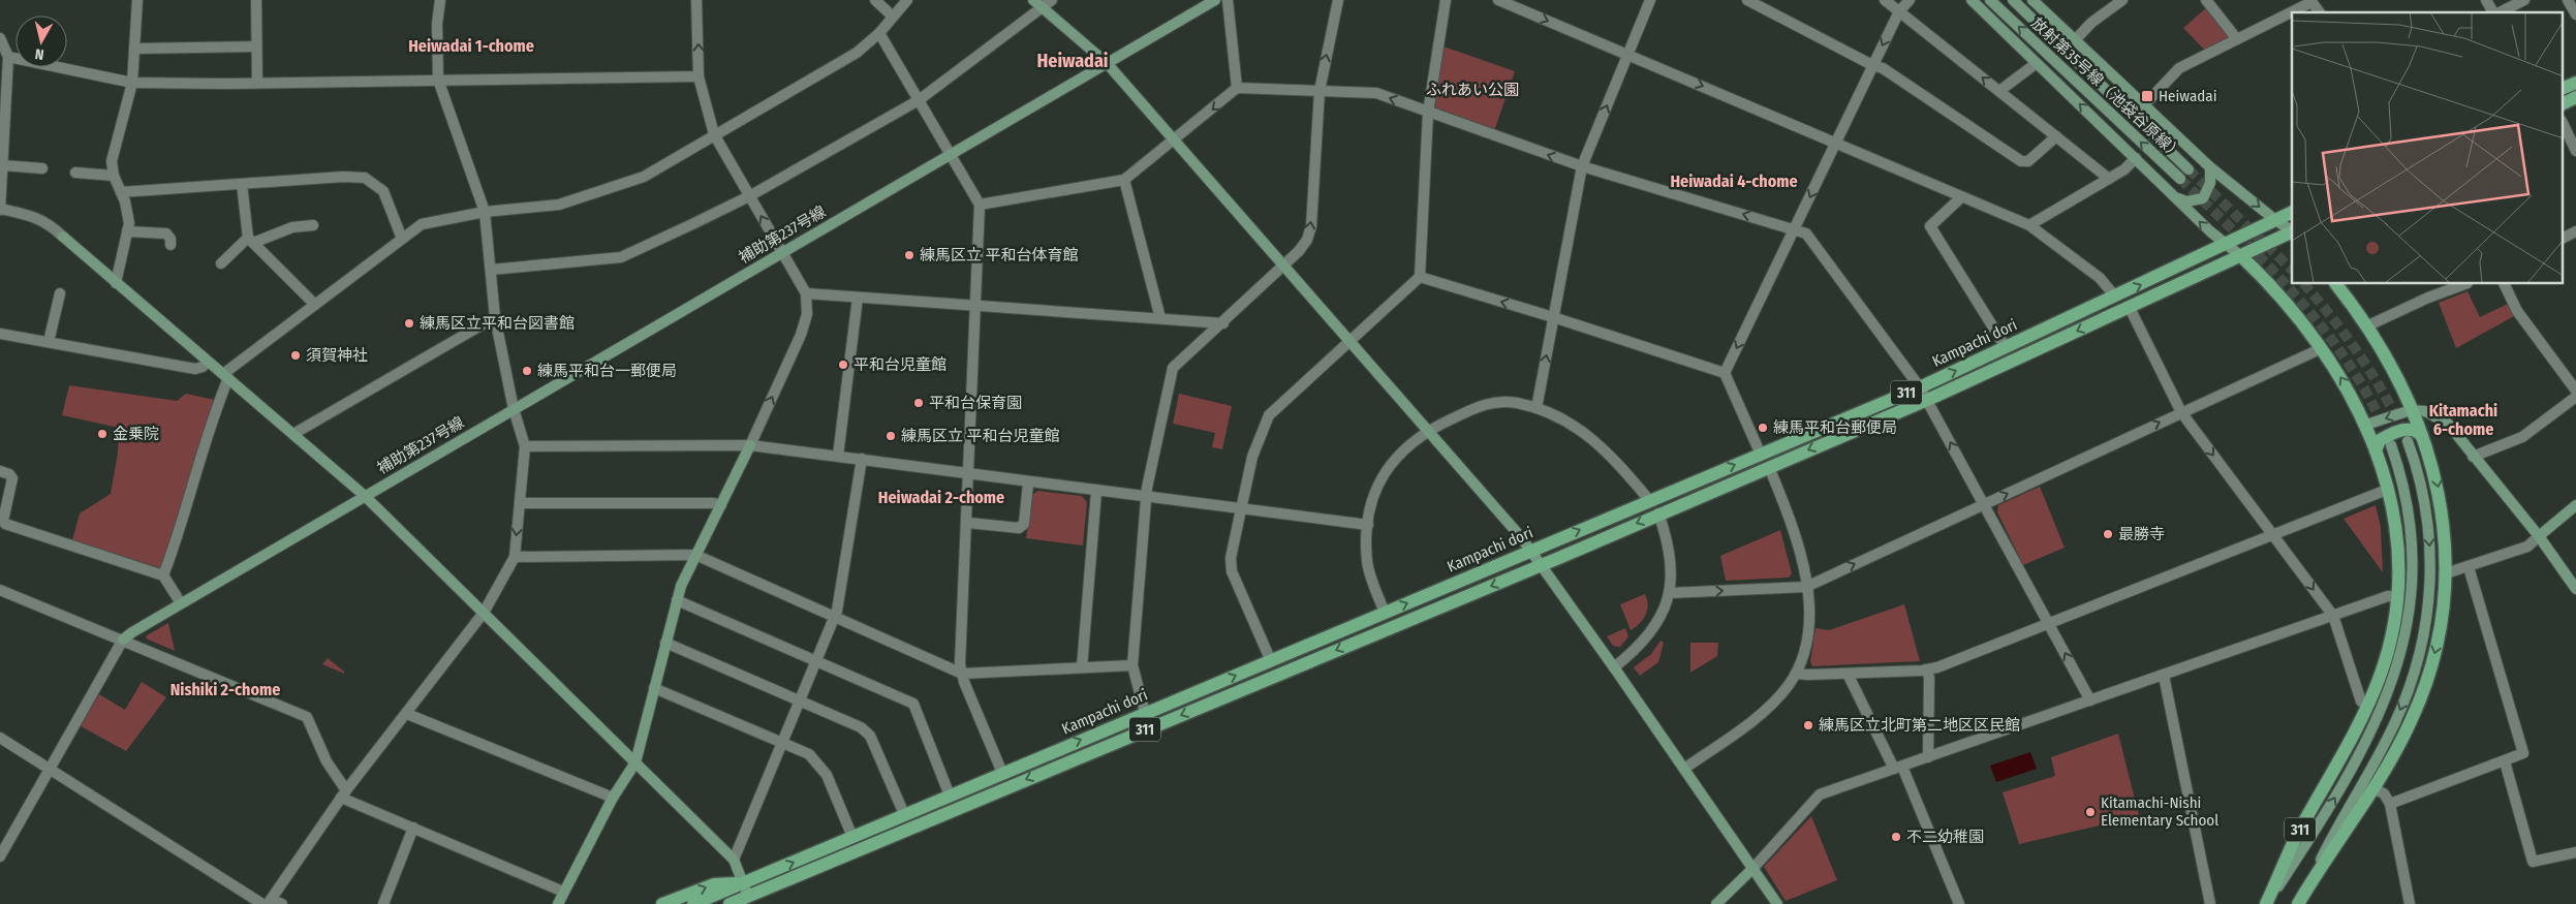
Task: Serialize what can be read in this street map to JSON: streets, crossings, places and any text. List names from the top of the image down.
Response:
{
  "streets": {
    "main road": ["Kampachi dori", "311"],
    "street": ["放射第35号線（池袋谷原線）", "補助第237号線"]
  },
  "districts": [
    "Heiwadai 1-chome",
    "Heiwadai",
    "Heiwadai 4-chome",
    "Kitamachi 6-chome",
    "Heiwadai 2-chome",
    "Nishiki 2-chome"
  ],
  "parks": ["ふれあい公園"],
  "places": {
    "transit": ["Heiwadai"],
    "other": [
      "練馬区立 平和台体育館",
      "練馬区立平和台図書館",
      "須賀神社",
      "平和台児童館",
      "練馬平和台一郵便局",
      "平和台保育園",
      "練馬平和台郵便局",
      "金乗院",
      "練馬区立 平和台児童館",
      "最勝寺",
      "練馬区立北町第二地区区民館",
      "Kitamachi-Nishi Elementary School",
      "不二幼稚園"
    ]
  },
  "north": "bottom"
}
